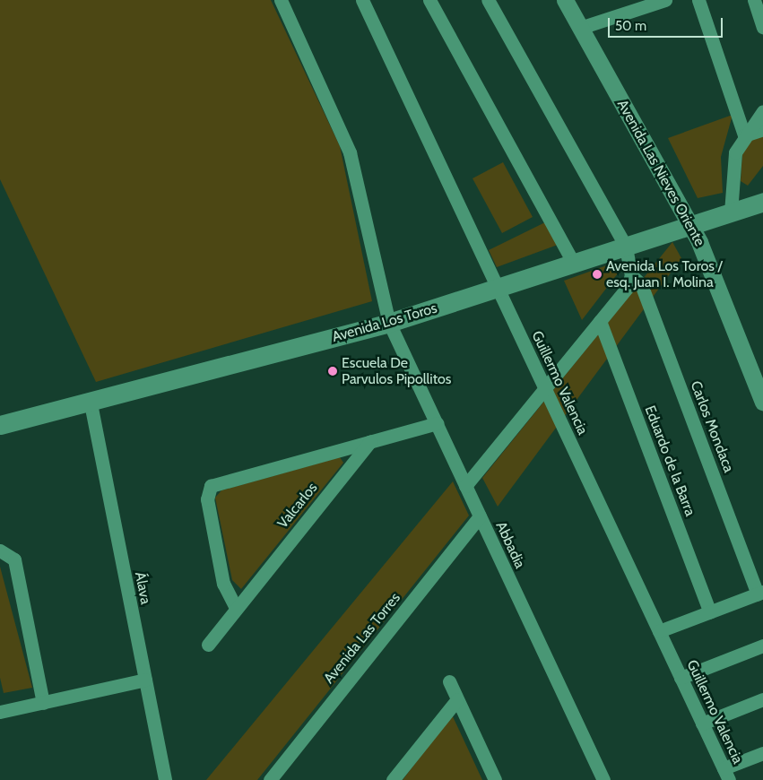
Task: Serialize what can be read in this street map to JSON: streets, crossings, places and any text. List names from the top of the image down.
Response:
{
  "streets": {
    "main road": ["Avenida Los Toros"],
    "street": [
      "Avenida Las Nieves Oriente",
      "Guillermo Valencia",
      "Carlos Mondaca",
      "Eduardo de la Barra",
      "Valcarlos",
      "Abbadia",
      "Álava",
      "Avenida Las Torres"
    ]
  },
  "crossings": [
    ["Avenida Las Nieves Oriente", "Avenida Los Toros"],
    ["Avenida Los Toros", "Guillermo Valencia"],
    ["Avenida Los Toros", "Abbadia"],
    ["Avenida Los Toros", "Álava"],
    ["Abbadia", "Avenida Las Torres"]
  ],
  "places": ["Avenida Los Toros / esq. Juan I. Molina", "Escuela De Parvulos Pipollitos"],
  "scale_bar": "50 m"
}
